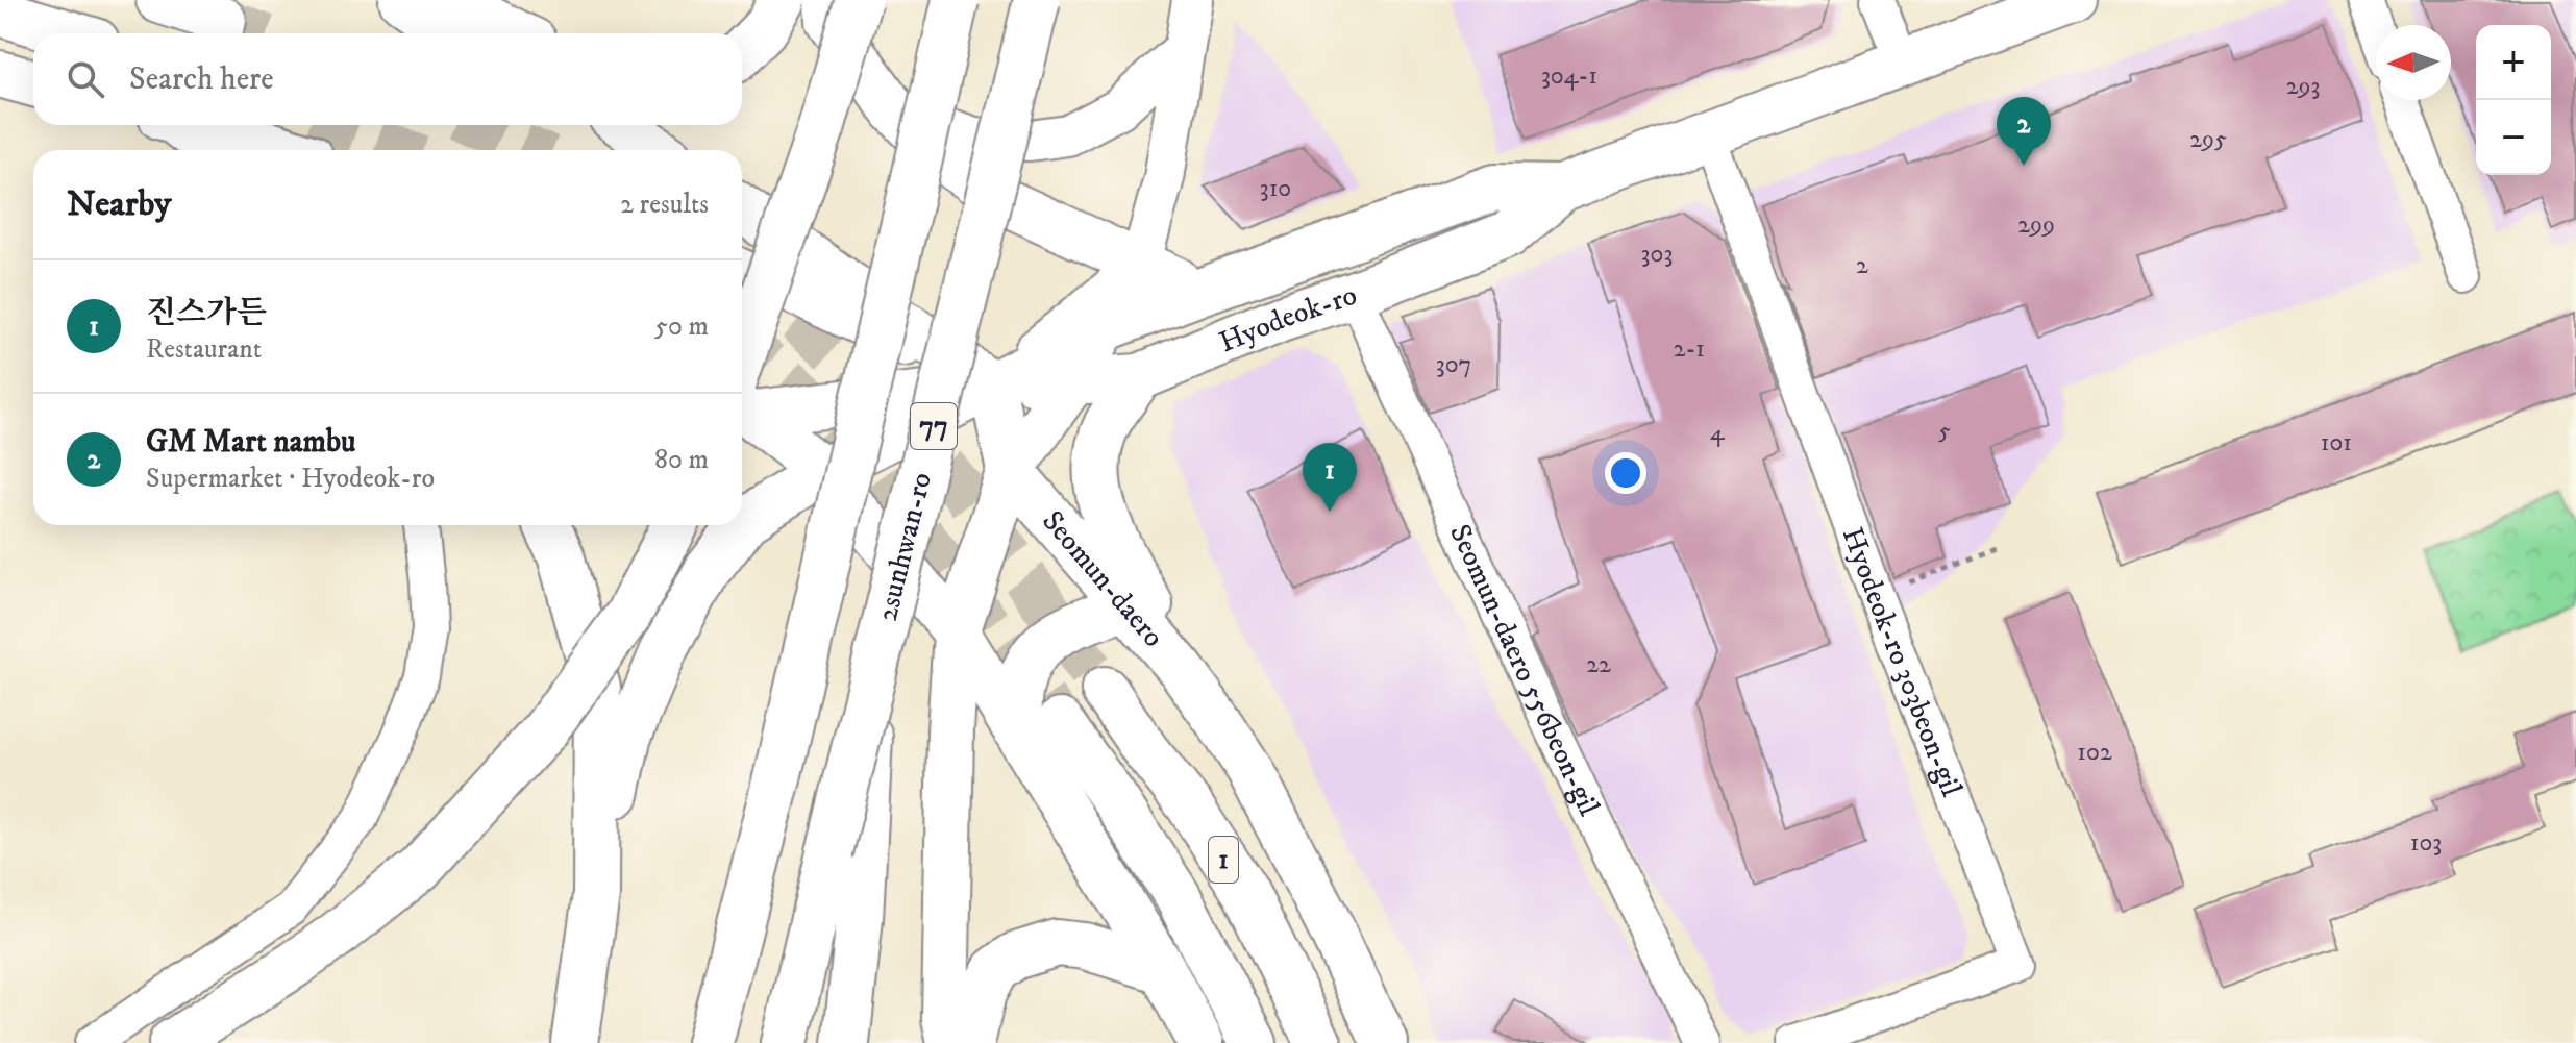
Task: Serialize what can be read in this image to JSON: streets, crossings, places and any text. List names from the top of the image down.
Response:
{
  "streets": {
    "main road": [
      "Hyodeok-ro",
      "77",
      "2sunhwan-ro",
      "Seomun-daero",
      "1"
    ],
    "street": ["Hyodeok-ro 303beon-gil", "Seomun-daero 556beon-gil"]
  },
  "crossings": [
    ["Hyodeok-ro", "Seomun-daero"],
    ["Hyodeok-ro", "Hyodeok-ro 303beon-gil"],
    ["Hyodeok-ro", "Seomun-daero 556beon-gil"]
  ],
  "house_numbers": [
    "304-1",
    "293",
    "295",
    "310",
    "299",
    "303",
    "2",
    "2-1",
    "307",
    "5",
    "4",
    "101",
    "22",
    "102",
    "103"
  ],
  "north": "left",
  "page": {
    "map_buttons": ["+", "−"],
    "search": "Search here",
    "pins": ["2", "1"],
    "heading": ["Nearby", "2 results"],
    "list": [
      {
        "mark": "1",
        "name": "진스가든",
        "note": "Restaurant",
        "value": "50 m"
      },
      {
        "mark": "2",
        "name": "GM Mart nambu",
        "note": "Supermarket · Hyodeok-ro",
        "value": "80 m"
      }
    ]
  }
}
